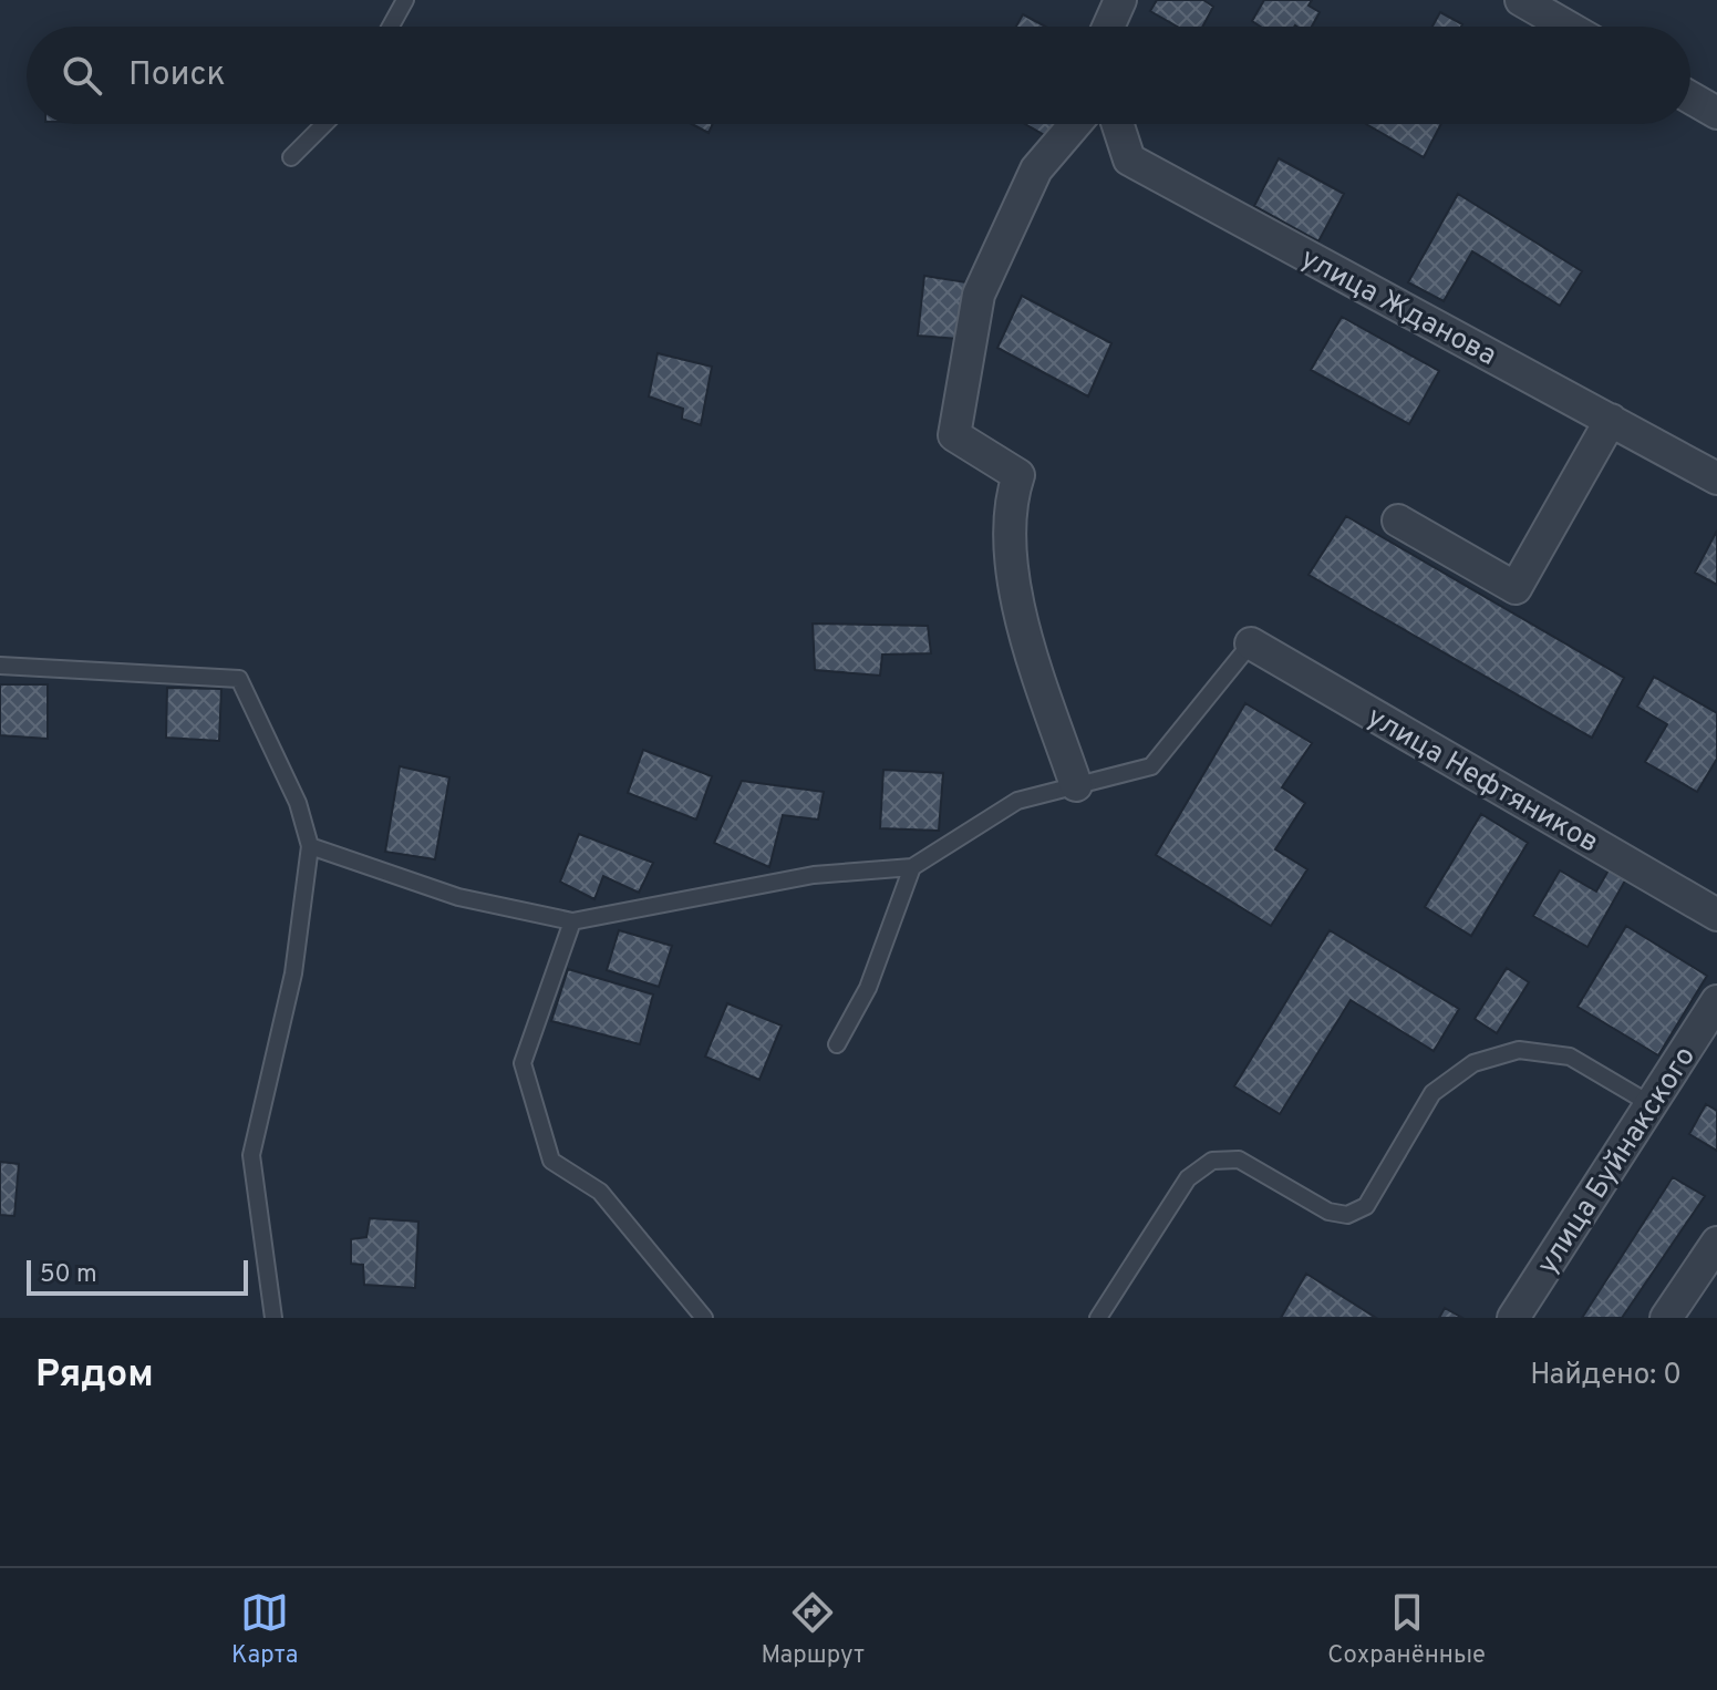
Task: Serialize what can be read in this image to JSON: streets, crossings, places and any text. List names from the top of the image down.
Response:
{
  "streets": {
    "street": ["улица Жданова", "улица Нефтяников", "улица Буйнакского"]
  },
  "scale_bar": "50 m",
  "page": {
    "search": "Поиск",
    "scale": "50 m",
    "heading": ["Рядом", "Найдено: 0"],
    "nav": ["Карта", "Маршрут", "Сохранённые"]
  }
}
